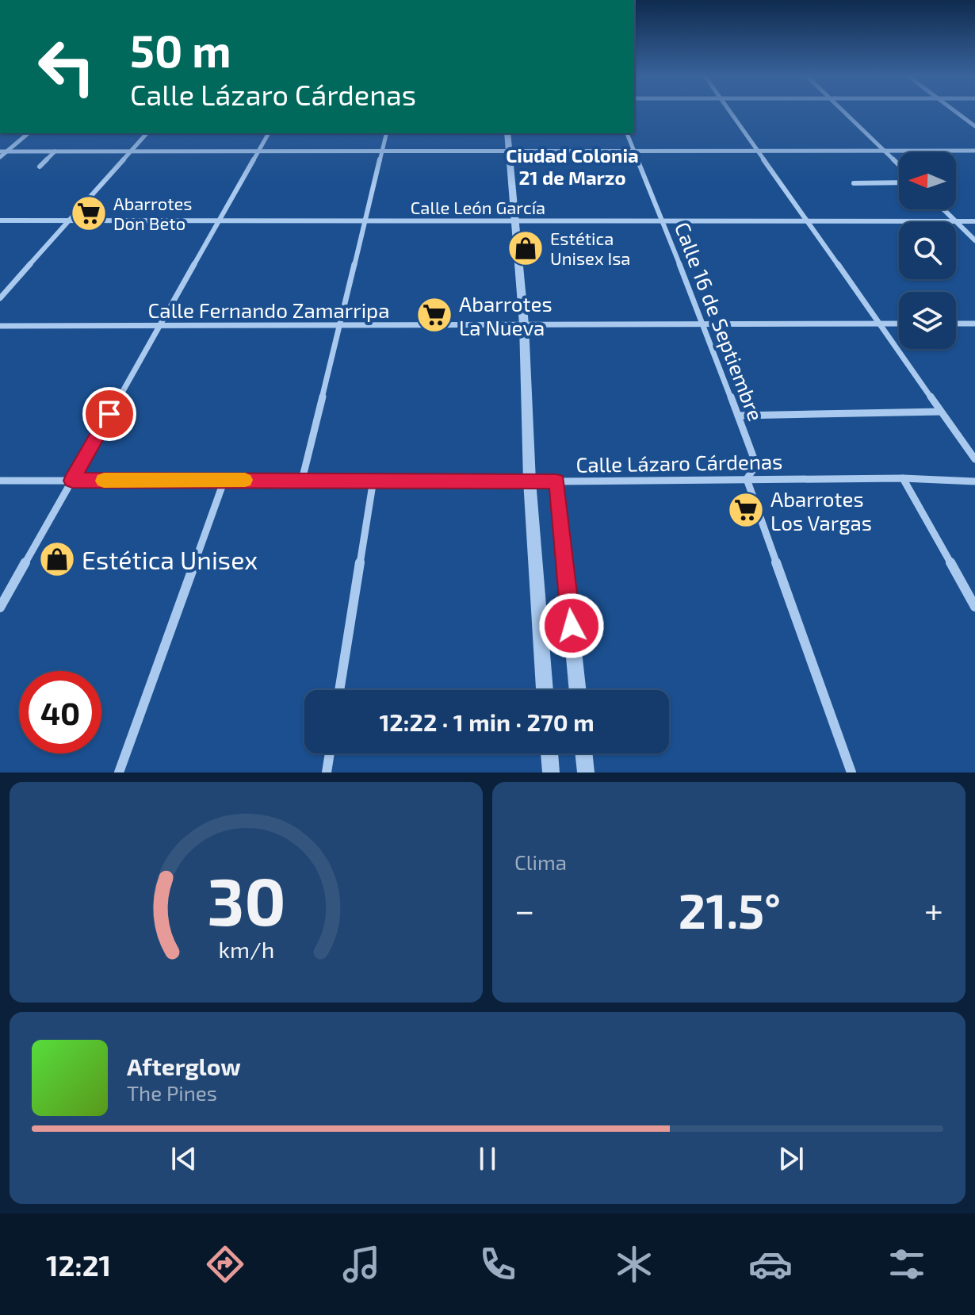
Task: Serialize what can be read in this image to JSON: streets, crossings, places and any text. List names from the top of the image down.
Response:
{
  "streets": {
    "street": [
      "Calle León García",
      "Calle Fernando Zamarripa",
      "Calle 16 de Septiembre",
      "Calle Lázaro Cárdenas"
    ]
  },
  "crossings": [
    ["Calle León García", "Calle 16 de Septiembre"],
    ["Calle Fernando Zamarripa", "Calle 16 de Septiembre"],
    ["Calle 16 de Septiembre", "Calle Lázaro Cárdenas"]
  ],
  "districts": ["Ciudad Colonia 21 de Marzo"],
  "places": {
    "supermarket": ["Abarrotes Don Beto", "Abarrotes La Nueva", "Abarrotes Los Vargas"],
    "shop": ["Estética Unisex Isa", "Estética Unisex"]
  },
  "north": "left",
  "page": {
    "turn": ["50 m", "Calle Lázaro Cárdenas"],
    "limit": "40",
    "trip": "12:22 · 1 min · 270 m",
    "tile": "Clima",
    "heat": ["−", "21.5°", "+"],
    "song": ["Afterglow", "The Pines"],
    "tabs": "12:21",
    "gauge": ["30", "km/h"]
  }
}
